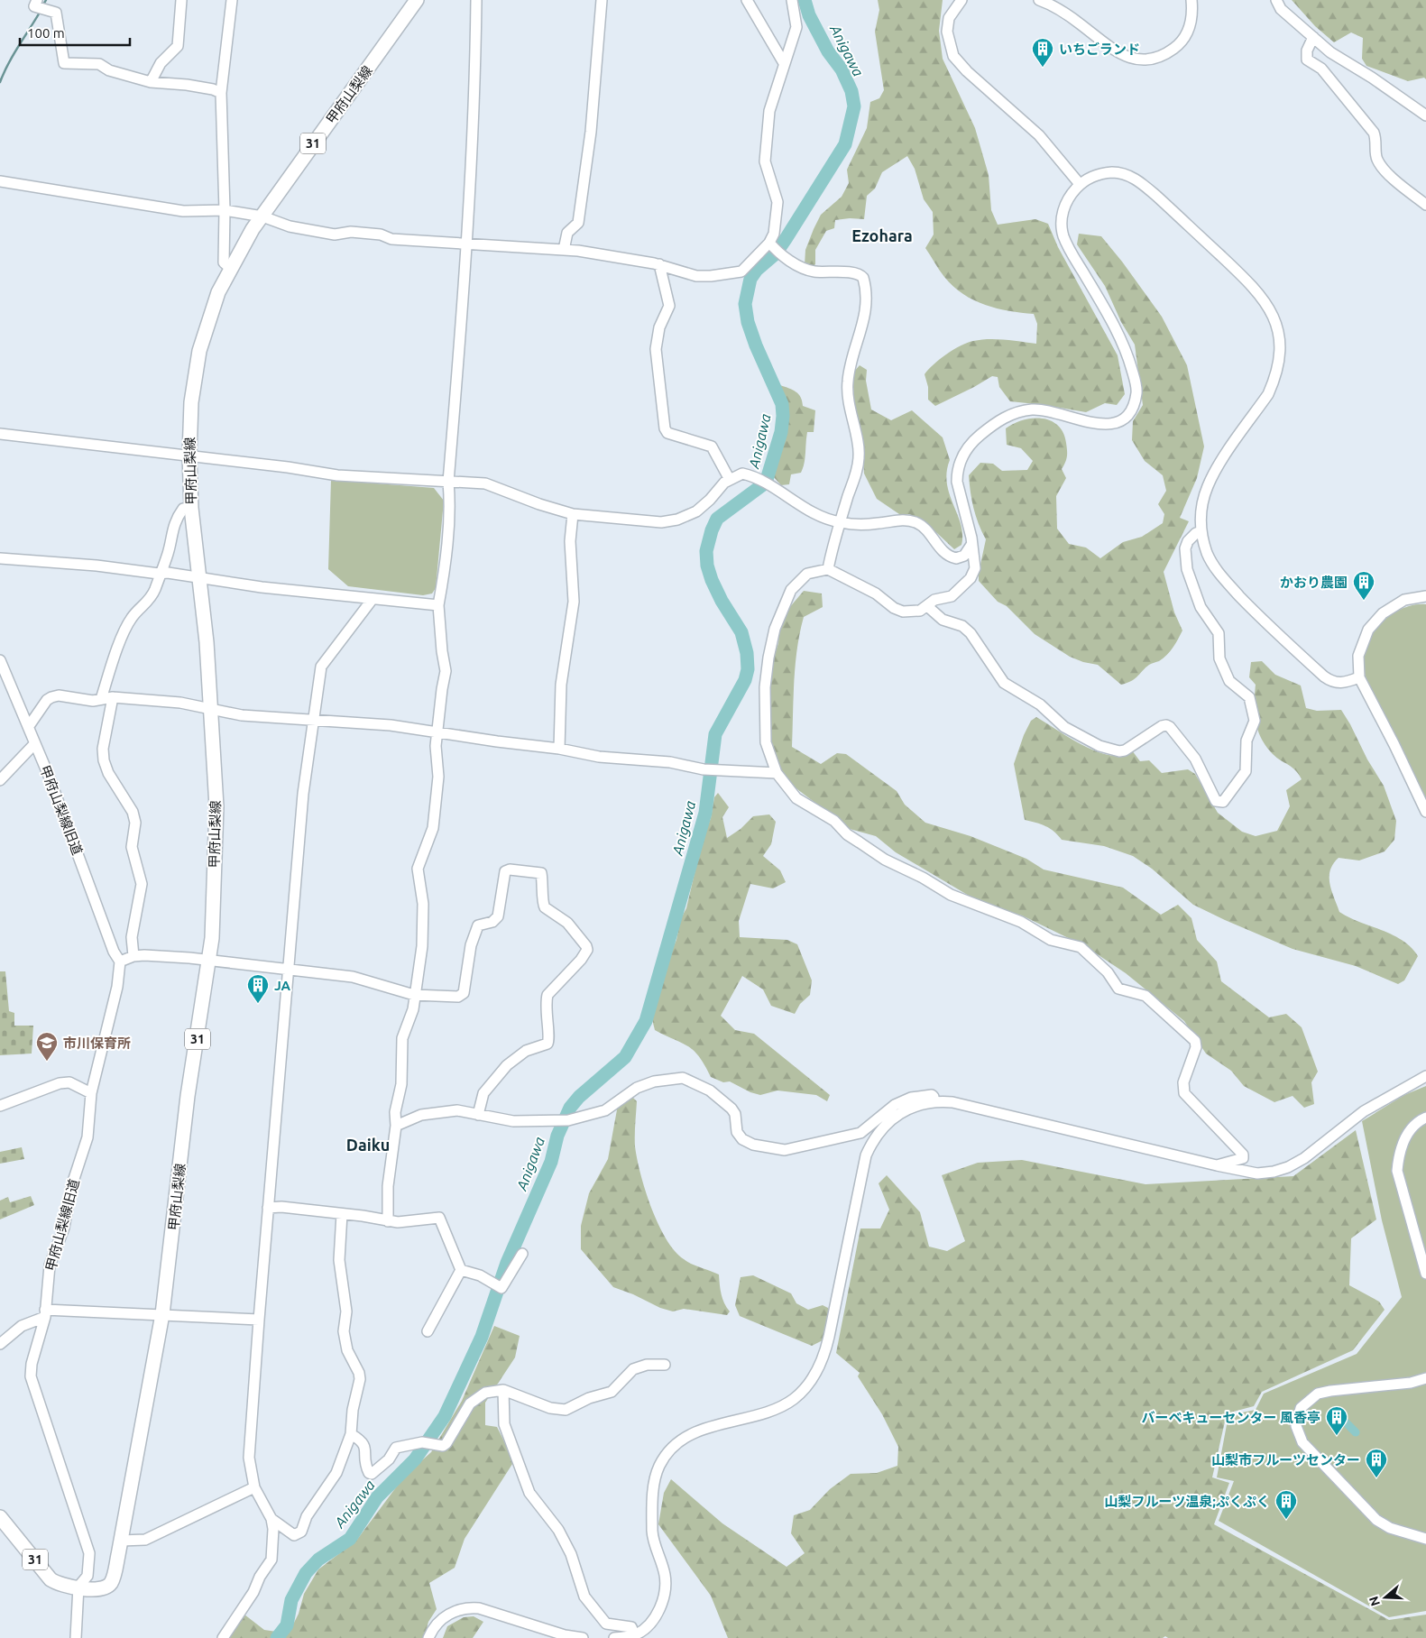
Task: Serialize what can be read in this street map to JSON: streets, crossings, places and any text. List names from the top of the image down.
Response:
{
  "streets": {
    "main road": ["甲府山梨線", "31"],
    "street": ["甲府山梨線旧道"]
  },
  "crossings": [
    ["甲府山梨線", "甲府山梨線旧道"]
  ],
  "districts": ["Ezohara", "Daiku"],
  "water": ["Anigawa"],
  "places": {
    "building": [
      "いちごランド",
      "かおり農園",
      "JA",
      "バーベキューセンター 風香亭",
      "山梨市フルーツセンター",
      "山梨フルーツ温泉;ぷくぷく"
    ],
    "school or university": ["市川保育所"]
  },
  "scale_bar": "100 m",
  "north": "left"
}
